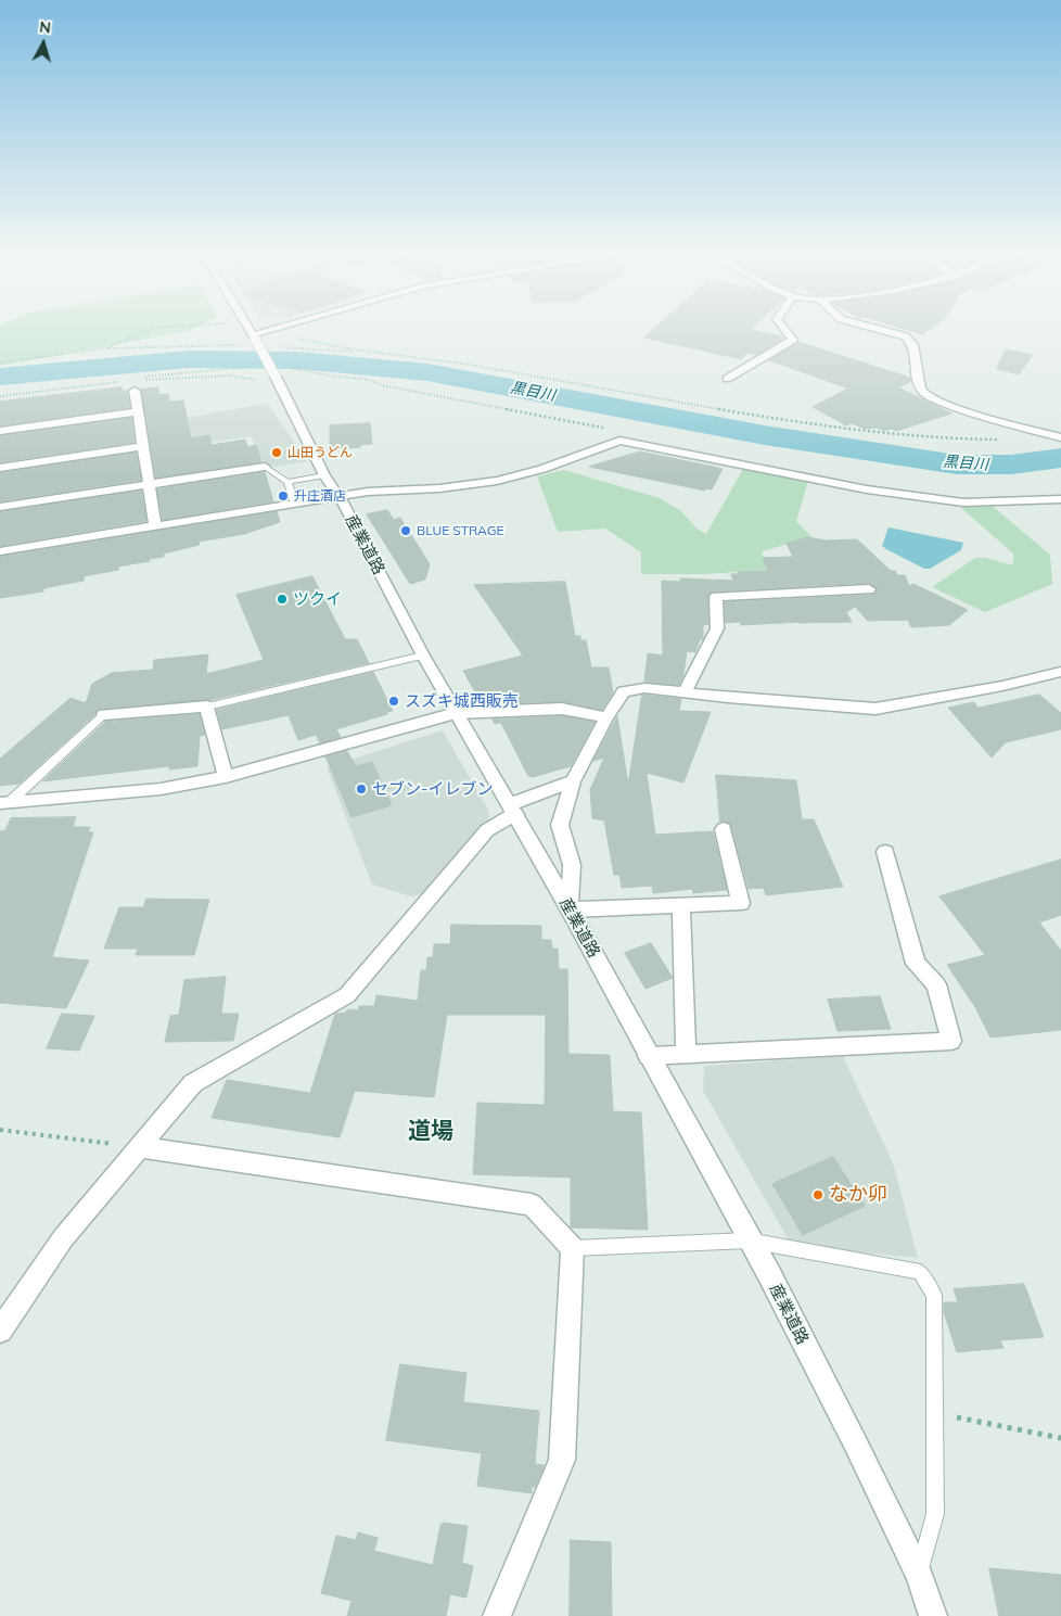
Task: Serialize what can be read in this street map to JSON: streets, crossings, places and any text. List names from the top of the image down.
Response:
{
  "streets": {
    "street": ["産業道路"]
  },
  "districts": ["道場"],
  "water": ["黒目川"],
  "places": [
    "山田うどん",
    "升庄酒店",
    "BLUE STRAGE",
    "ツクイ",
    "スズキ城西販売",
    "セブン-イレブン",
    "なか卯"
  ],
  "north": "top"
}
